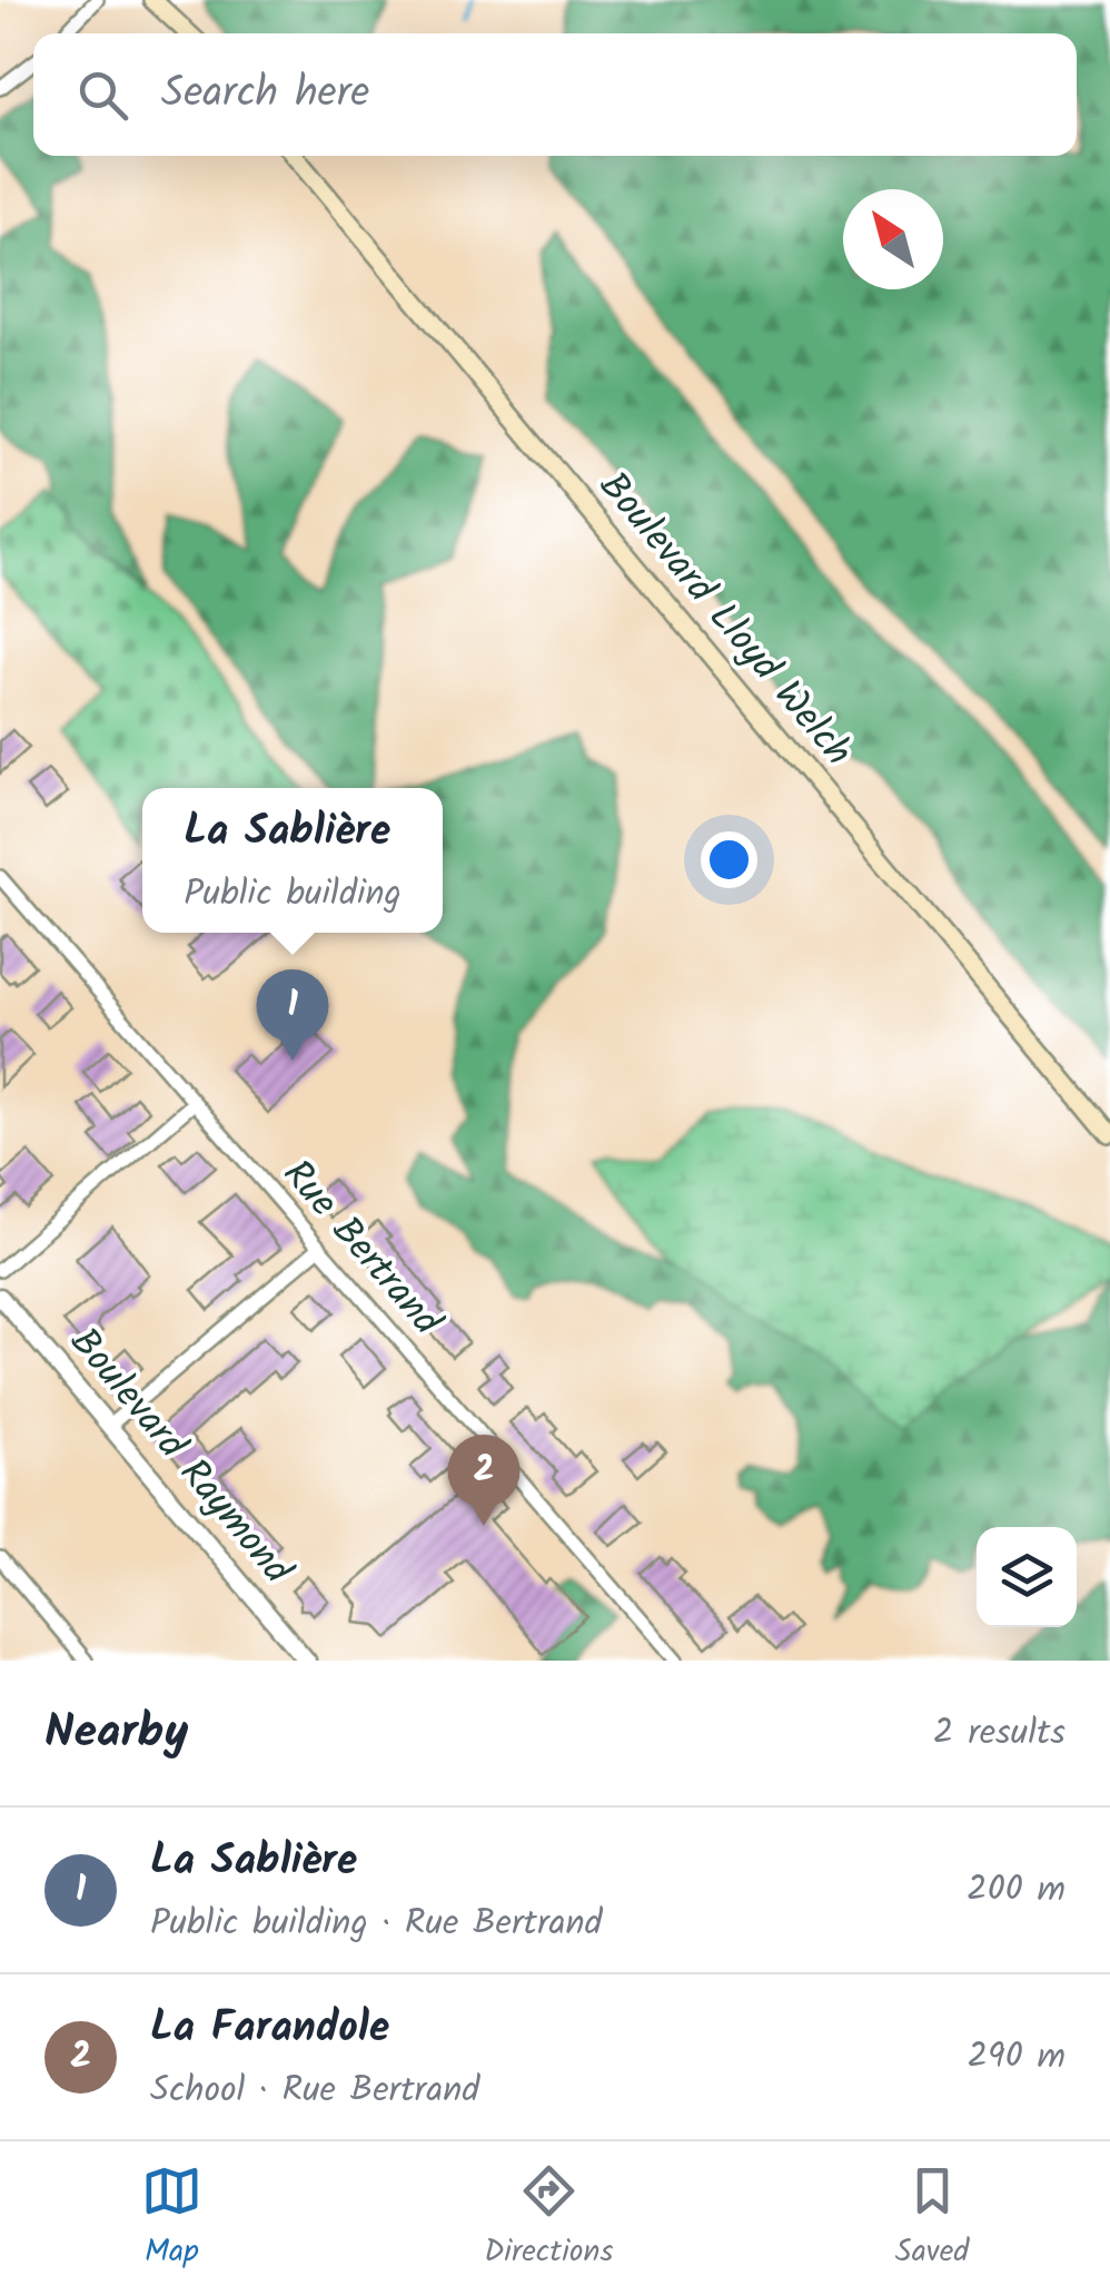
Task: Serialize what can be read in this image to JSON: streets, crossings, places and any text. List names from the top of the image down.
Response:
{
  "streets": {
    "main road": ["Boulevard Lloyd Welch"],
    "street": ["Rue Bertrand", "Boulevard Raymond"]
  },
  "north": "top left",
  "page": {
    "search": "Search here",
    "popup": ["La Sablière", "Public building"],
    "pins": ["1", "2"],
    "heading": ["Nearby", "2 results"],
    "list": [
      {
        "mark": "1",
        "name": "La Sablière",
        "note": "Public building · Rue Bertrand",
        "value": "200 m"
      },
      {
        "mark": "2",
        "name": "La Farandole",
        "note": "School · Rue Bertrand",
        "value": "290 m"
      }
    ],
    "nav": ["Map", "Directions", "Saved"]
  }
}
